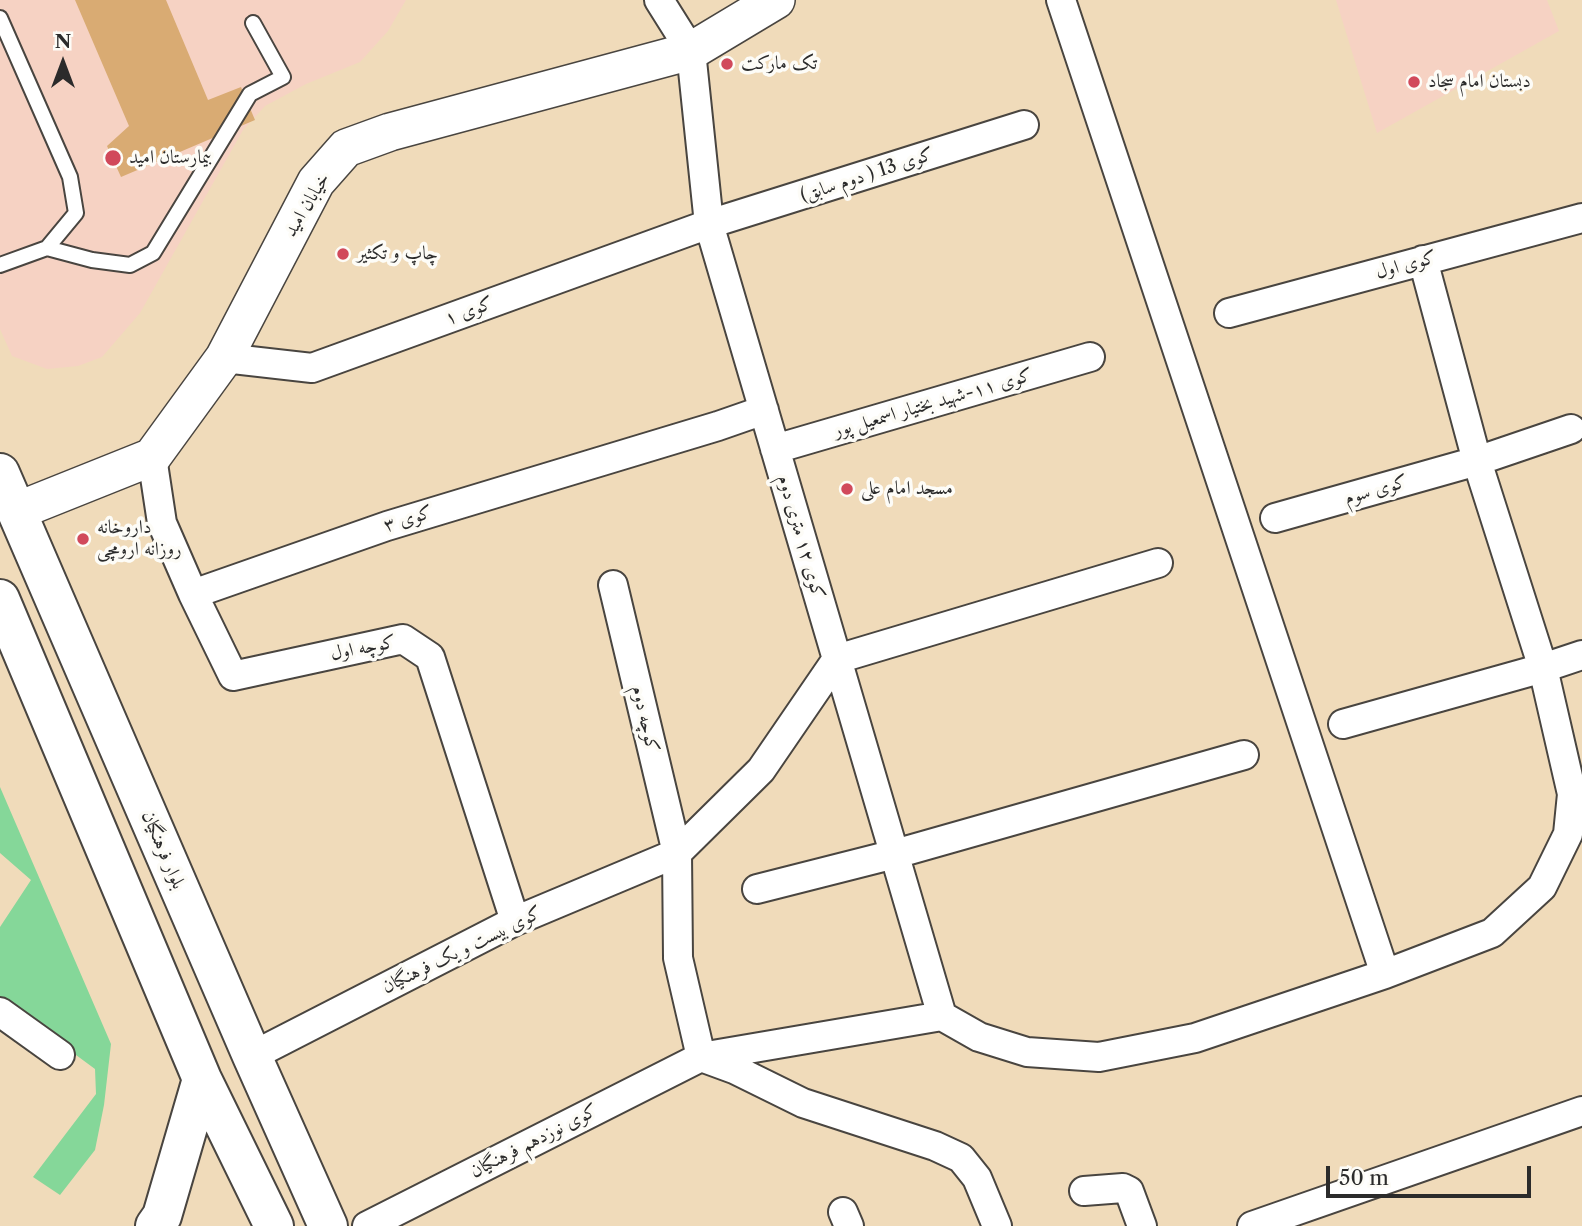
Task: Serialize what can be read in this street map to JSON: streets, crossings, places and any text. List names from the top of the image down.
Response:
{
  "streets": {
    "main road": ["بلوار فرهنگیان"],
    "street": [
      "کوی 13 ( دوم سابق)",
      "خیابان امید",
      "کوی اول",
      "کوی ۱",
      "کوی ۱۱-شهید بختیار اسمعیل پور",
      "کوی سوم",
      "کوی ۳",
      "کوی ۱۲ متری دوم",
      "کوچه اول",
      "کوچه دوم",
      "کوی بیست و یک فرهنگیان",
      "کوی نوزدهم فرهنگیان"
    ]
  },
  "crossings": [
    ["کوی 13 ( دوم سابق)", "کوی ۱"],
    ["کوی 13 ( دوم سابق)", "کوی ۱۲ متری دوم"],
    ["خیابان امید", "کوی ۱"],
    ["خیابان امید", "کوی ۱۲ متری دوم"],
    ["کوی ۱", "کوی ۱۲ متری دوم"],
    ["کوی ۱۱-شهید بختیار اسمعیل پور", "کوی ۱۲ متری دوم"],
    ["کوی ۳", "کوی ۱۲ متری دوم"],
    ["کوی ۳", "کوچه اول"],
    ["کوی ۱۲ متری دوم", "کوی نوزدهم فرهنگیان"],
    ["کوچه اول", "کوی بیست و یک فرهنگیان"],
    ["کوچه دوم", "کوی بیست و یک فرهنگیان"],
    ["کوچه دوم", "کوی نوزدهم فرهنگیان"],
    ["بلوار فرهنگیان", "کوی بیست و یک فرهنگیان"]
  ],
  "places": [
    "تک مارکت",
    "دبستان امام سجاد",
    "بیمارستان امید",
    "چاپ و تکثیر",
    "مسجد امام علی",
    "داروخانه روزانه ارومچی"
  ],
  "scale_bar": "50 m",
  "north": "top"
}
